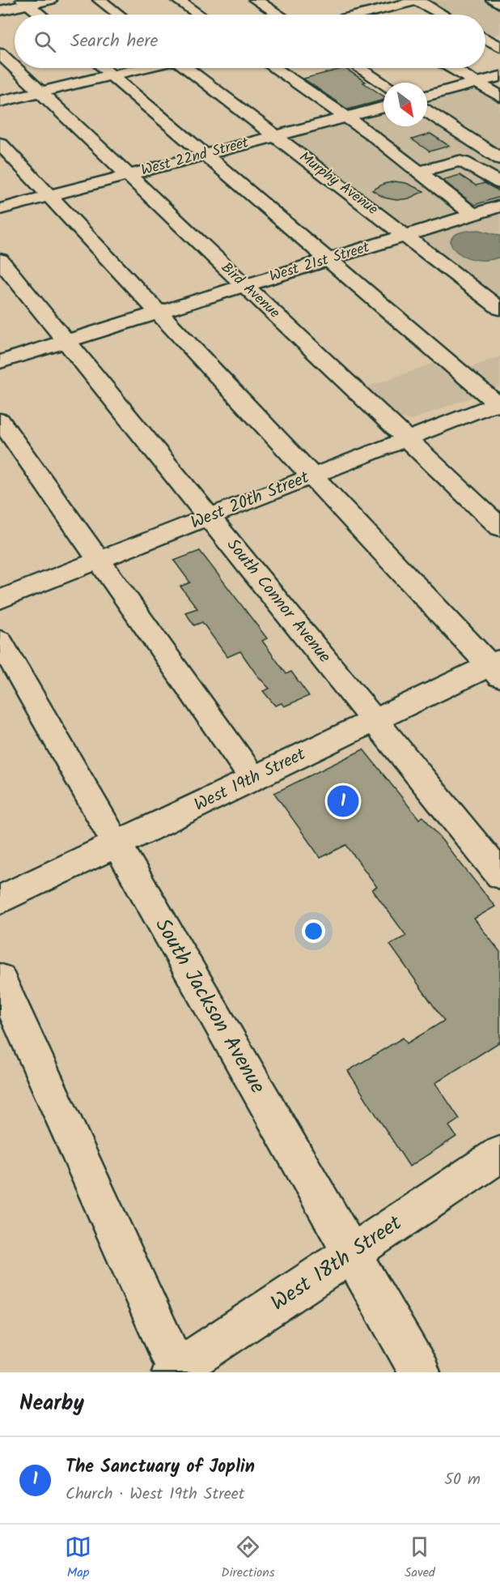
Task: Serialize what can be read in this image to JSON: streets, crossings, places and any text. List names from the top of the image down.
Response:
{
  "streets": {
    "street": [
      "West 22nd Street",
      "Murphy Avenue",
      "West 21st Street",
      "Bird Avenue",
      "West 20th Street",
      "South Connor Avenue",
      "West 19th Street",
      "South Jackson Avenue",
      "West 18th Street"
    ]
  },
  "crossings": [
    ["West 22nd Street", "Murphy Avenue"],
    ["West 22nd Street", "Bird Avenue"],
    ["Murphy Avenue", "West 21st Street"],
    ["West 21st Street", "Bird Avenue"],
    ["West 21st Street", "South Connor Avenue"],
    ["Bird Avenue", "West 20th Street"],
    ["West 20th Street", "South Connor Avenue"],
    ["South Connor Avenue", "West 19th Street"],
    ["West 19th Street", "South Jackson Avenue"],
    ["South Jackson Avenue", "West 18th Street"]
  ],
  "north": "bottom right",
  "page": {
    "search": "Search here",
    "pins": "1",
    "heading": "Nearby",
    "list": [
      {
        "mark": "1",
        "name": "The Sanctuary of Joplin",
        "note": "Church · West 19th Street",
        "value": "50 m"
      }
    ],
    "nav": ["Map", "Directions", "Saved"]
  }
}
